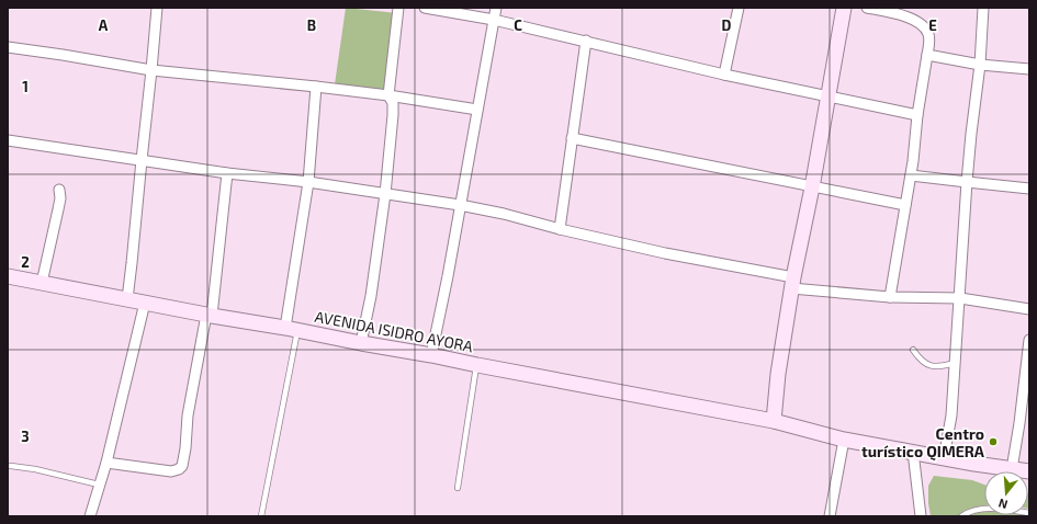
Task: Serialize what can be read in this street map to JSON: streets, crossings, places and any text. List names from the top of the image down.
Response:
{
  "streets": {
    "street": ["AVENIDA ISIDRO AYORA"]
  },
  "places": ["Centro turístico QIMERA"],
  "north": "bottom",
  "grid": {
    "columns": [
      "A",
      "B",
      "C",
      "D",
      "E"
    ],
    "rows": ["1", "2", "3"]
  }
}
